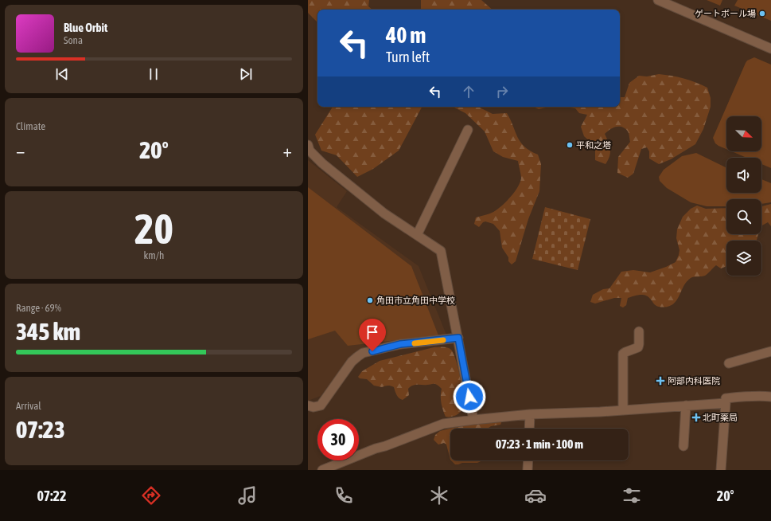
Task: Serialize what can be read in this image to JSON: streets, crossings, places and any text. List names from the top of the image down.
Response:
{
  "places": {
    "other": ["ゲートボール場", "平和之塔", "角田市立角田中学校"],
    "health": ["阿部内科医院", "北町薬局"]
  },
  "north": "bottom right",
  "page": {
    "turn": ["40 m", "Turn left"],
    "song": ["Blue Orbit", "Sona"],
    "tile": [
      "Climate",
      ["20", "km/h"],
      ["Range · 69%", "345 km"],
      ["Arrival", "07:23"]
    ],
    "heat": ["−", "20°", "+"],
    "limit": "30",
    "trip": "07:23 · 1 min · 100 m",
    "tabs": ["07:22", "20°"]
  }
}
